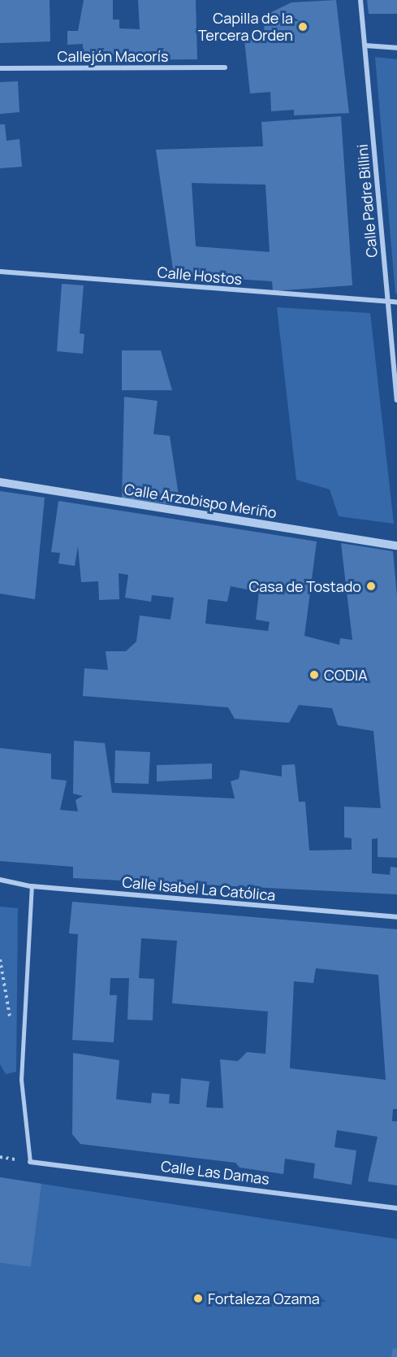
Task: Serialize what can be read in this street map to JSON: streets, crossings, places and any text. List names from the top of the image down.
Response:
{
  "streets": {
    "street": [
      "Callejón Macorís",
      "Calle Padre Billini",
      "Calle Hostos",
      "Calle Arzobispo Meriño",
      "Calle Isabel La Católica",
      "Calle Las Damas"
    ]
  },
  "crossings": [
    ["Calle Padre Billini", "Calle Hostos"]
  ],
  "places": [
    "Capilla de la Tercera Orden",
    "Casa de Tostado",
    "CODIA",
    "Fortaleza Ozama"
  ]
}
